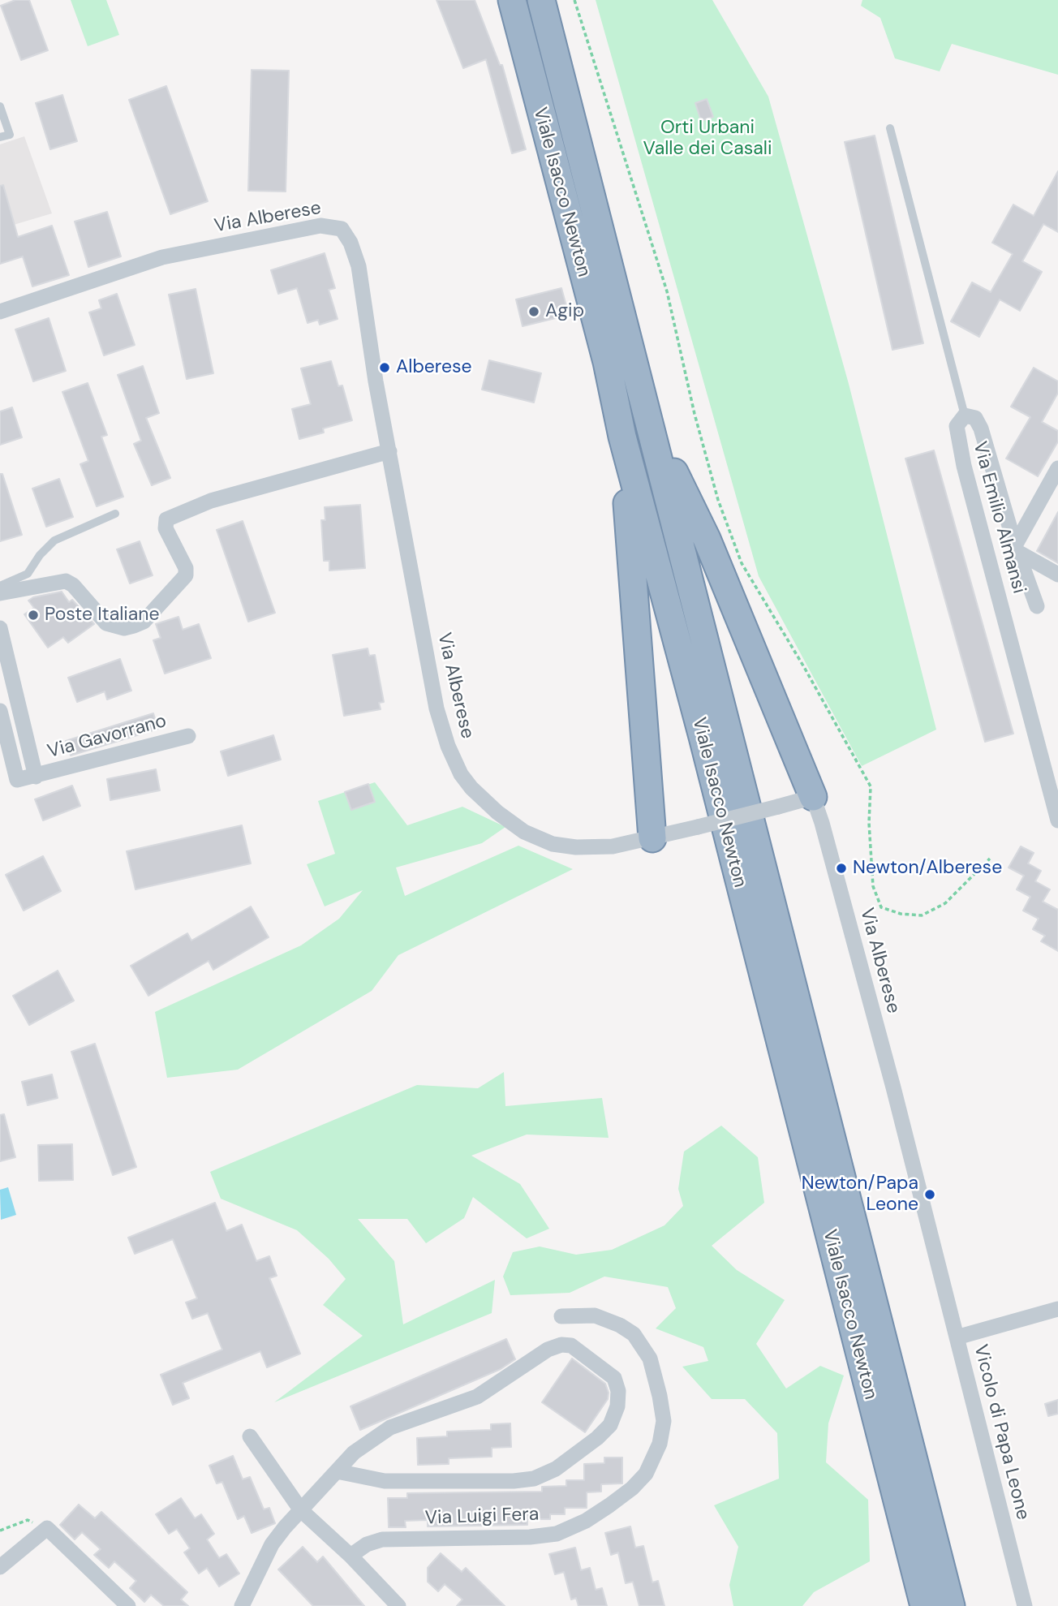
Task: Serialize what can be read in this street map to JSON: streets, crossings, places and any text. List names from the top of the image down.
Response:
{
  "streets": {
    "highway": ["Viale Isacco Newton"],
    "street": [
      "Via Alberese",
      "Via Emilio Almansi",
      "Via Gavorrano",
      "Vicolo di Papa Leone",
      "Via Luigi Fera"
    ]
  },
  "crossings": [
    ["Via Alberese", "Vicolo di Papa Leone"]
  ],
  "parks": ["Orti Urbani Valle dei Casali"],
  "places": [
    "Agip",
    "Alberese",
    "Poste Italiane",
    "Newton/Alberese",
    "Newton/Papa Leone"
  ]
}
